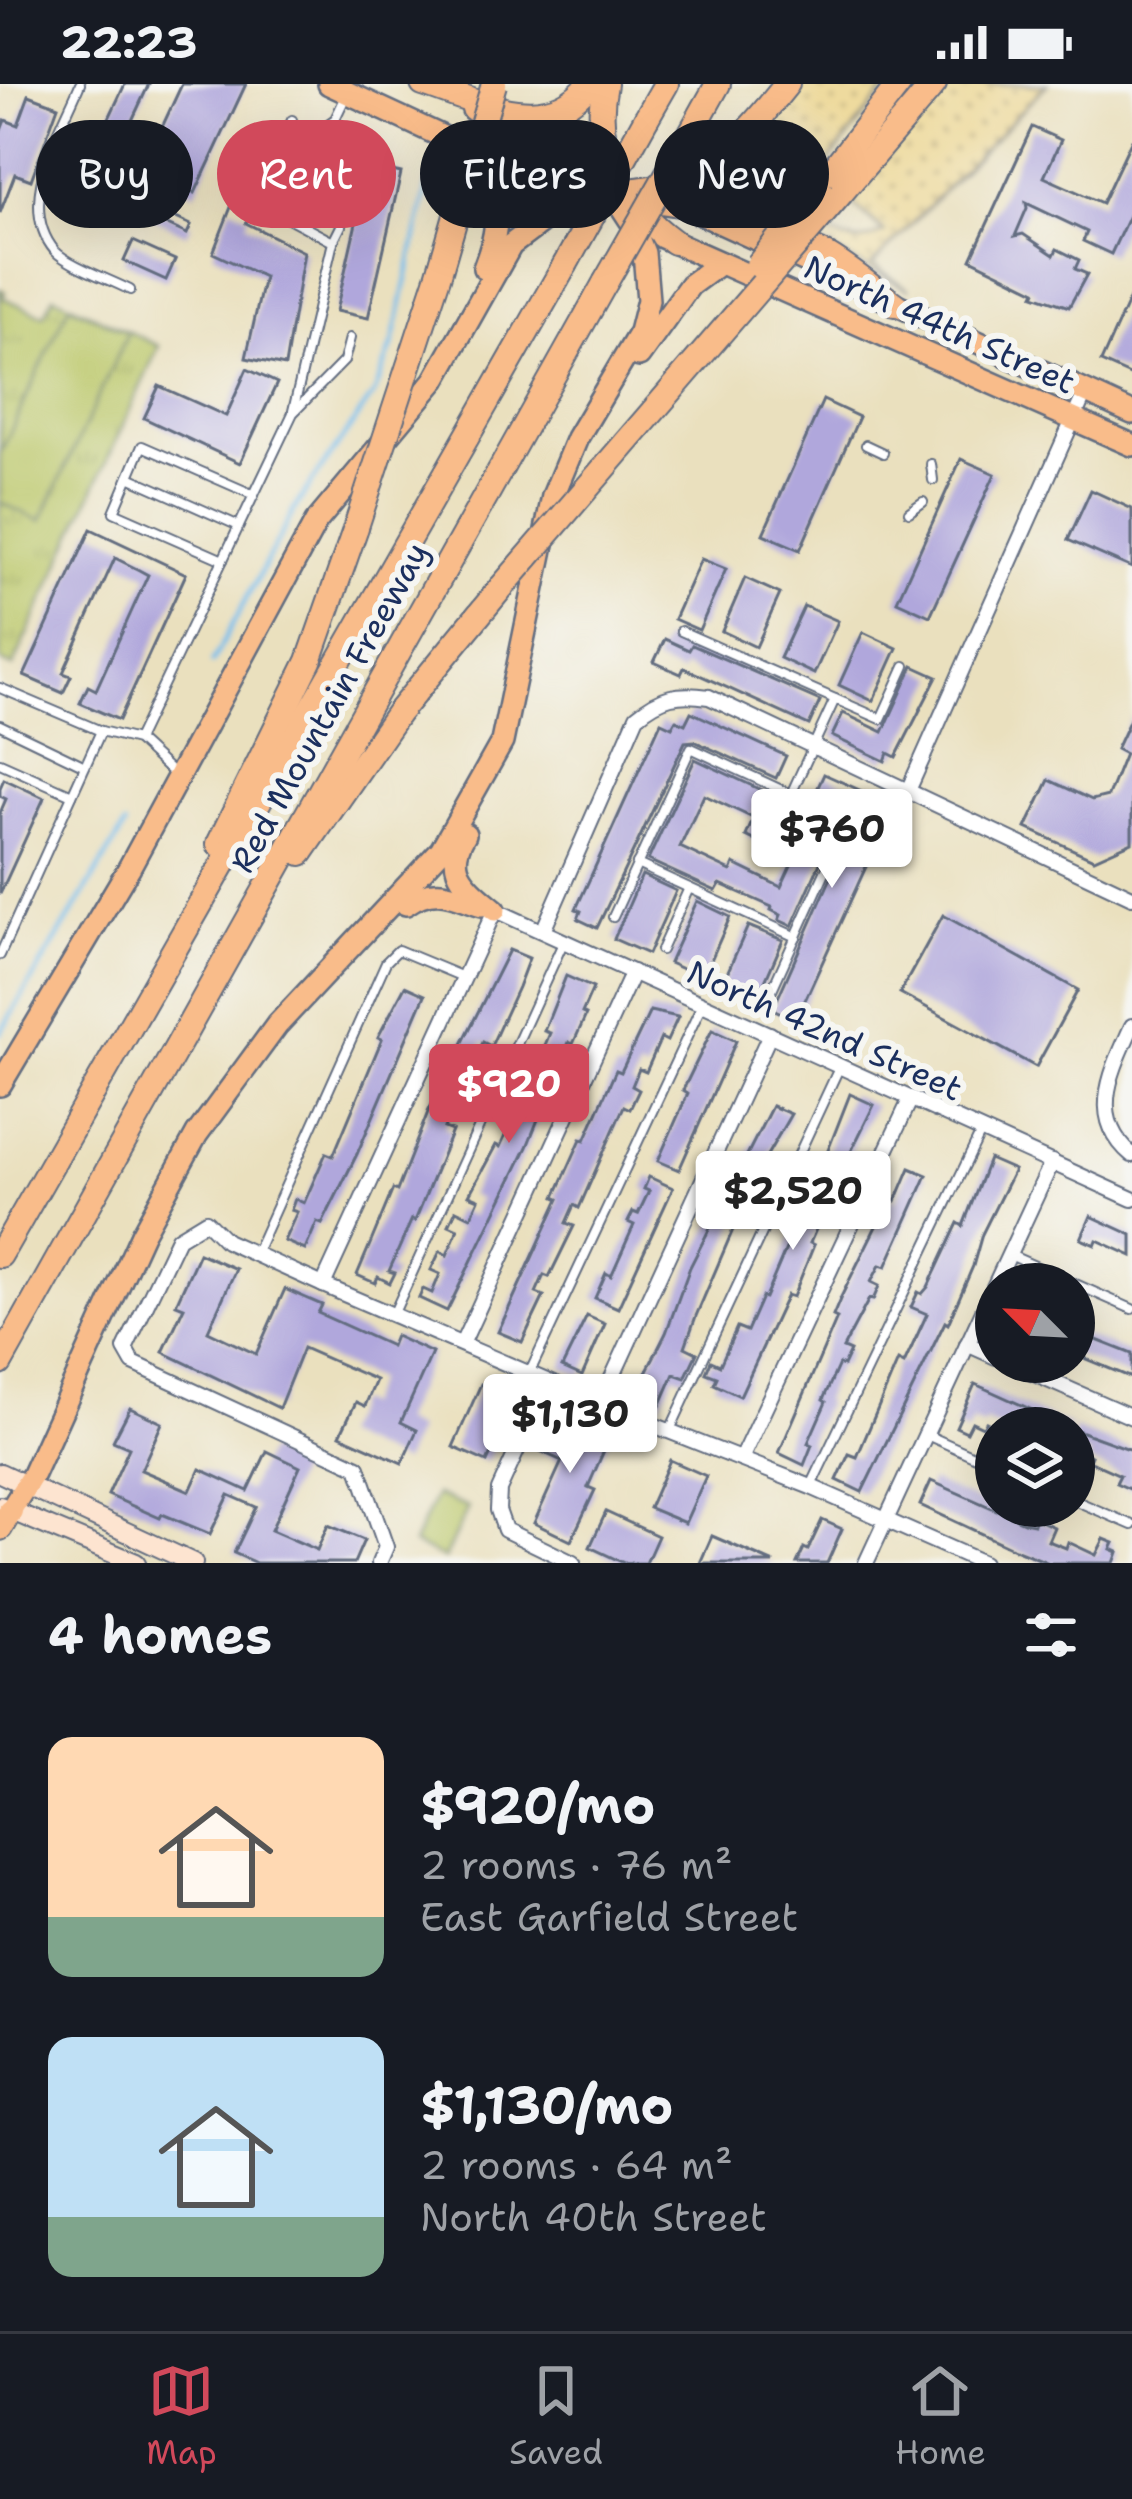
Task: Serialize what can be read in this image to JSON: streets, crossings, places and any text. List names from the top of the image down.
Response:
{
  "streets": {
    "highway": ["Red Mountain Freeway"],
    "main road": ["North 44th Street"],
    "street": ["North 42nd Street"]
  },
  "north": "top left",
  "page": {
    "status": "22:23",
    "chip": [
      "Buy",
      "Rent",
      "Filters",
      "New"
    ],
    "price": [
      "$760",
      "$920",
      "$2,520",
      "$1,130"
    ],
    "heading": "4 homes",
    "list": [
      {
        "name": "$920/mo",
        "note": "2 rooms · 76 m² · East Garfield Street"
      },
      {
        "name": "$1,130/mo",
        "note": "2 rooms · 64 m² · North 40th Street"
      }
    ],
    "tabs": ["Map", "Saved", "Home"]
  }
}
